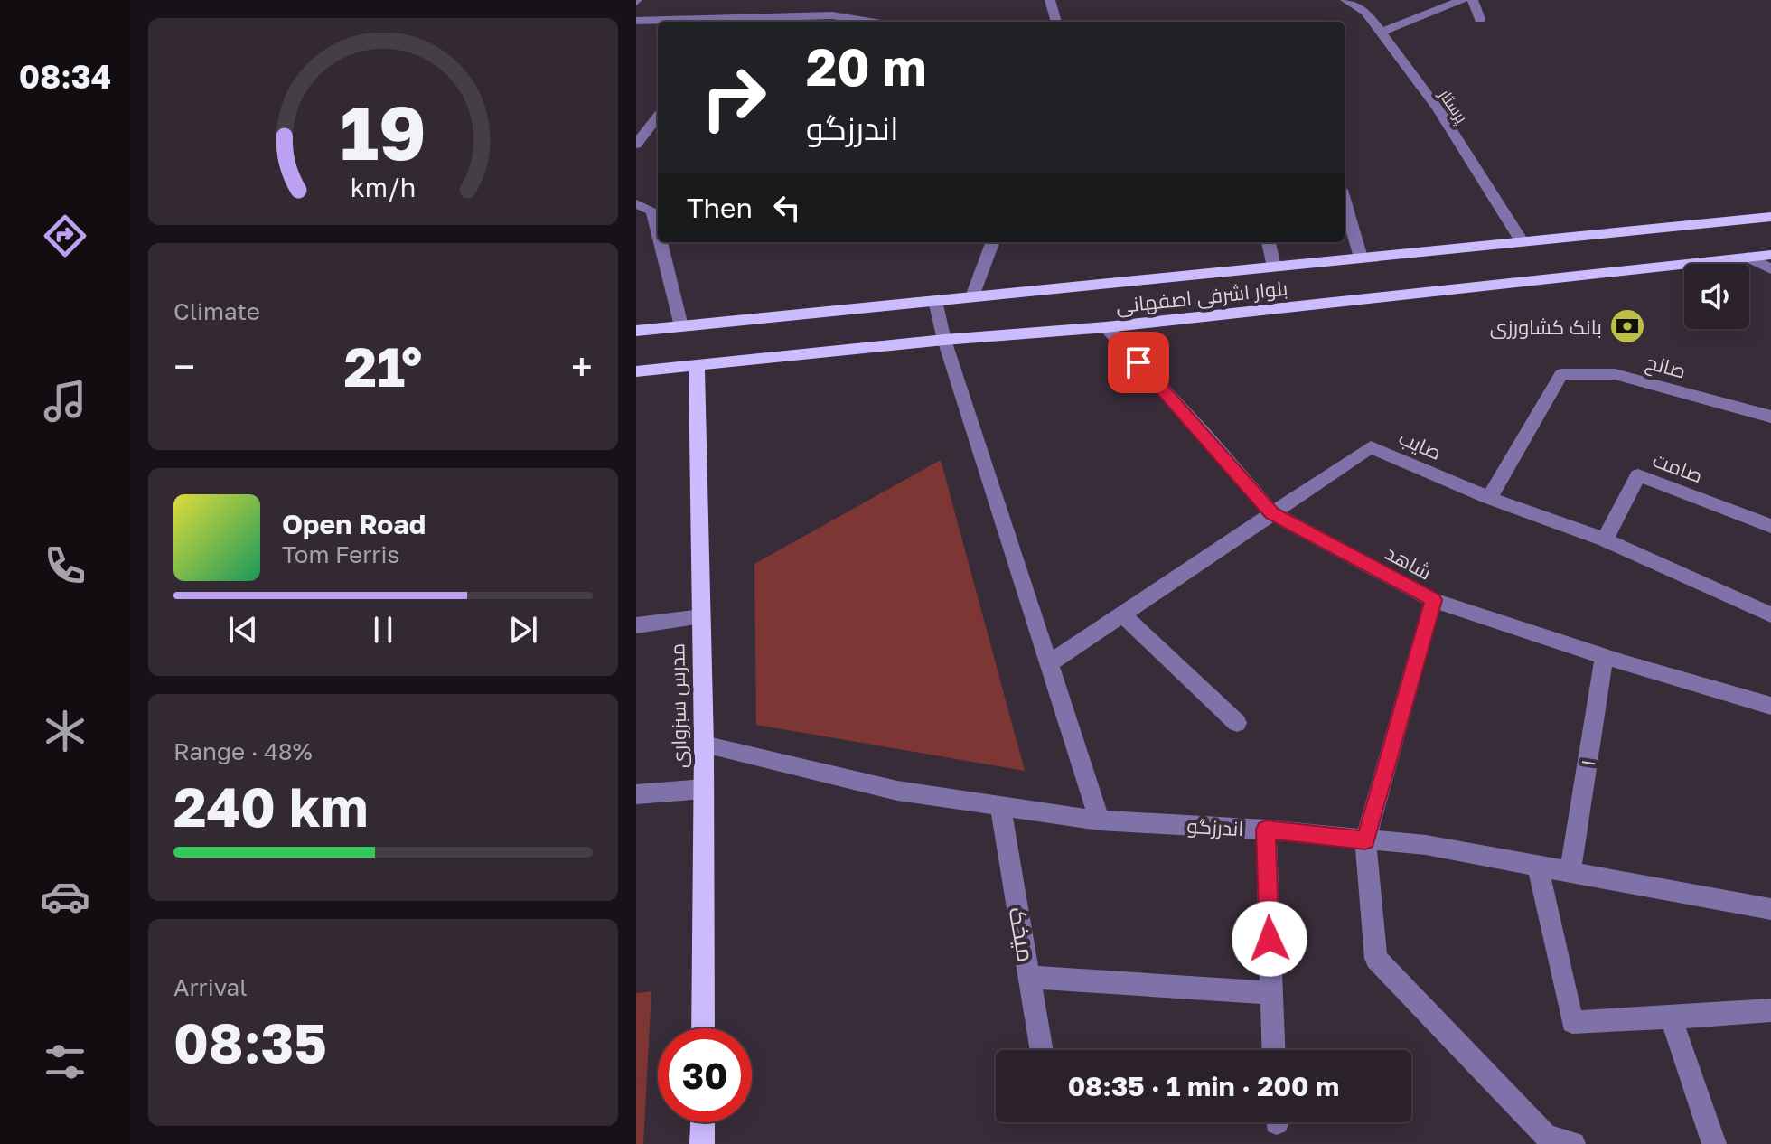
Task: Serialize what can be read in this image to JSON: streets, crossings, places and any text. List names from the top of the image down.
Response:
{
  "streets": {
    "main road": ["بلوار اشرفی اصفهانی", "مدرس سبزواری"],
    "street": [
      "پرستار",
      "صالح",
      "صایب",
      "صامت",
      "شاهد",
      "۱",
      "اندرزگو",
      "میخک"
    ]
  },
  "crossings": [
    ["پرستار", "بلوار اشرفی اصفهانی"],
    ["بلوار اشرفی اصفهانی", "شاهد"],
    ["بلوار اشرفی اصفهانی", "مدرس سبزواری"],
    ["صالح", "صایب"],
    ["صایب", "صامت"],
    ["صایب", "شاهد"],
    ["شاهد", "۱"],
    ["مدرس سبزواری", "اندرزگو"],
    ["۱", "اندرزگو"],
    ["اندرزگو", "میخک"]
  ],
  "places": {
    "bank": ["بانک کشاورزی"]
  },
  "page": {
    "tabs": "08:34",
    "turn": ["20 m", "اندرزگو"],
    "then": "Then",
    "tile": [
      "Climate",
      ["Range · 48%", "240 km"],
      ["Arrival", "08:35"]
    ],
    "heat": ["−", "21°", "+"],
    "song": ["Open Road", "Tom Ferris"],
    "limit": "30",
    "trip": "08:35 · 1 min · 200 m",
    "gauge": ["19", "km/h"]
  }
}
